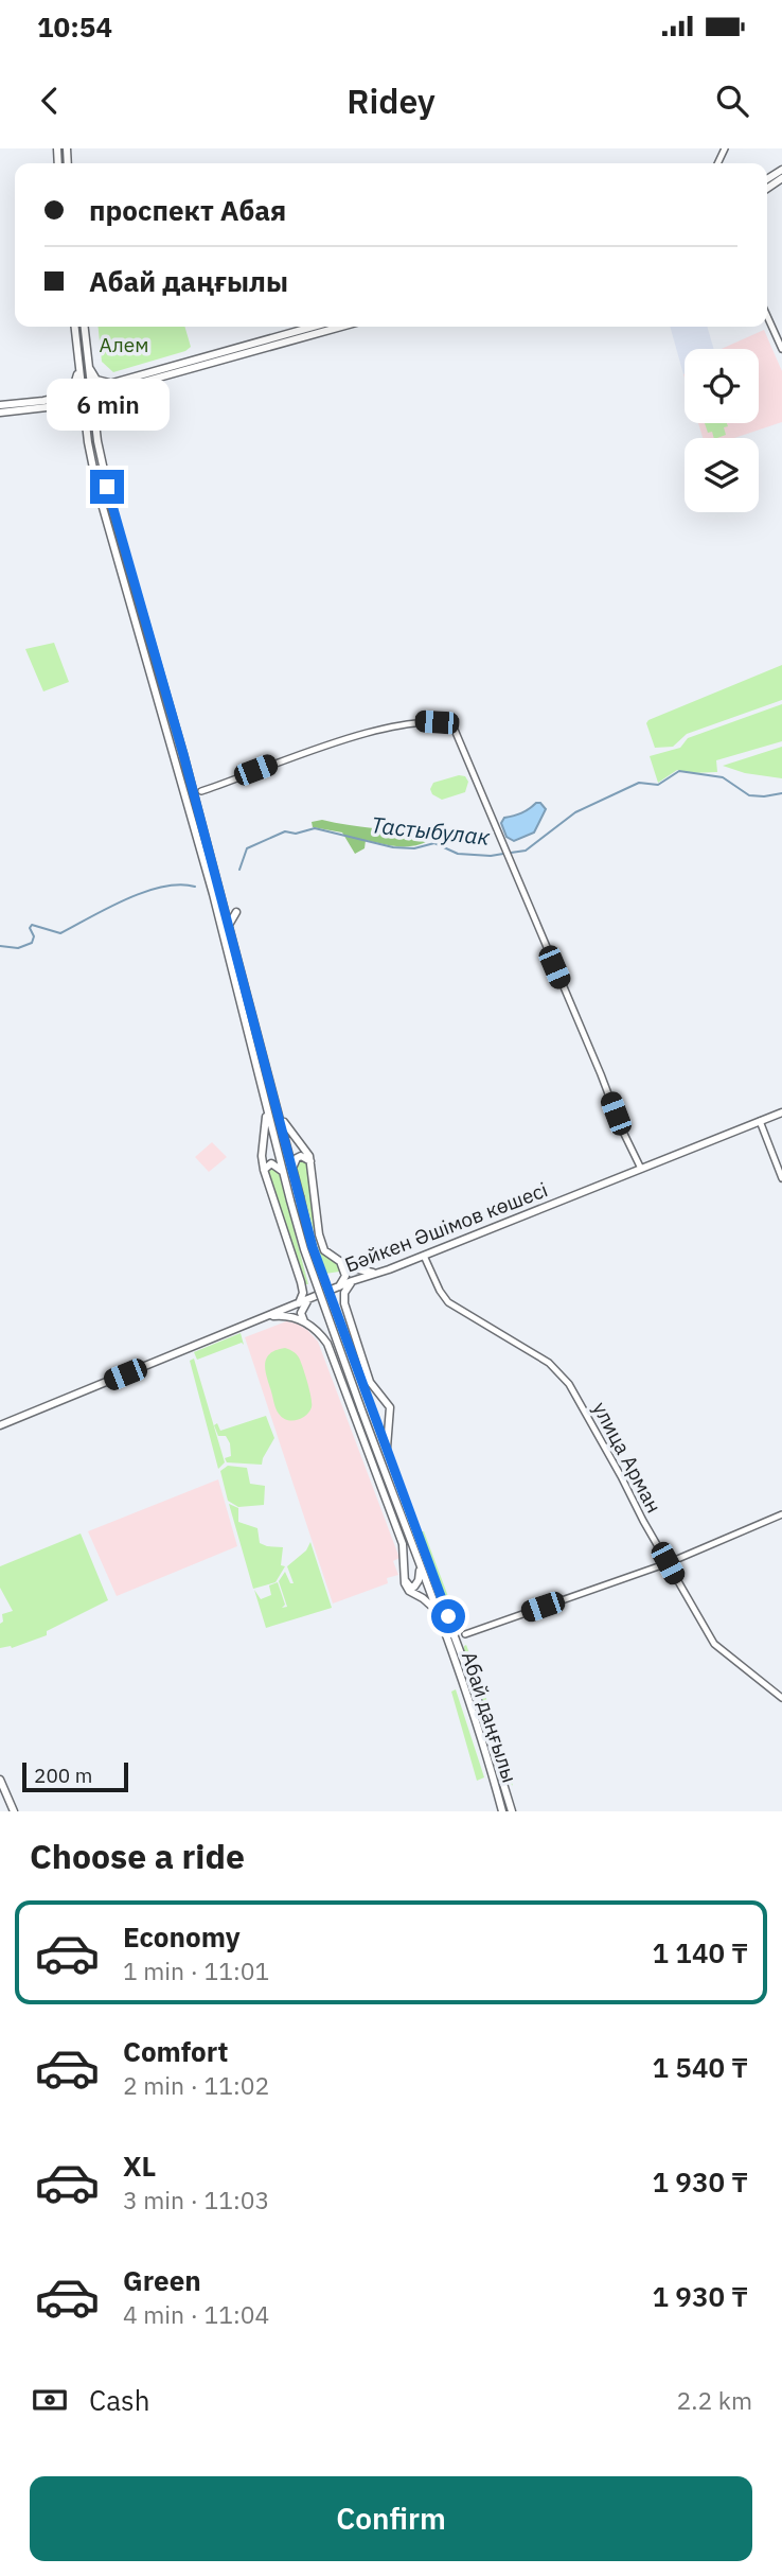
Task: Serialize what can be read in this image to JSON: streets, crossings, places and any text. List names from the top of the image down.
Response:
{
  "streets": {
    "main road": ["Бәйкен Әшімов көшесі", "Абай даңғылы"],
    "street": ["улица Арман"]
  },
  "crossings": [
    ["Бәйкен Әшімов көшесі", "улица Арман"]
  ],
  "water": ["Тастыбулак"],
  "parks": ["Алем"],
  "scale_bar": "200 m",
  "page": {
    "status": "10:54",
    "header": "Ridey",
    "banner": ["проспект Абая", "Абай даңғылы"],
    "bubble": "6 min",
    "scale": "200 m",
    "heading": "Choose a ride",
    "list": [
      {
        "name": "Economy",
        "note": "1 min · 11:01",
        "value": "1 140 ₸"
      },
      {
        "name": "Comfort",
        "note": "2 min · 11:02",
        "value": "1 540 ₸"
      },
      {
        "name": "XL",
        "note": "3 min · 11:03",
        "value": "1 930 ₸"
      },
      {
        "name": "Green",
        "note": "4 min · 11:04",
        "value": "1 930 ₸"
      }
    ],
    "pay": ["Cash", "2.2 km"],
    "buttons": "Confirm"
  }
}
